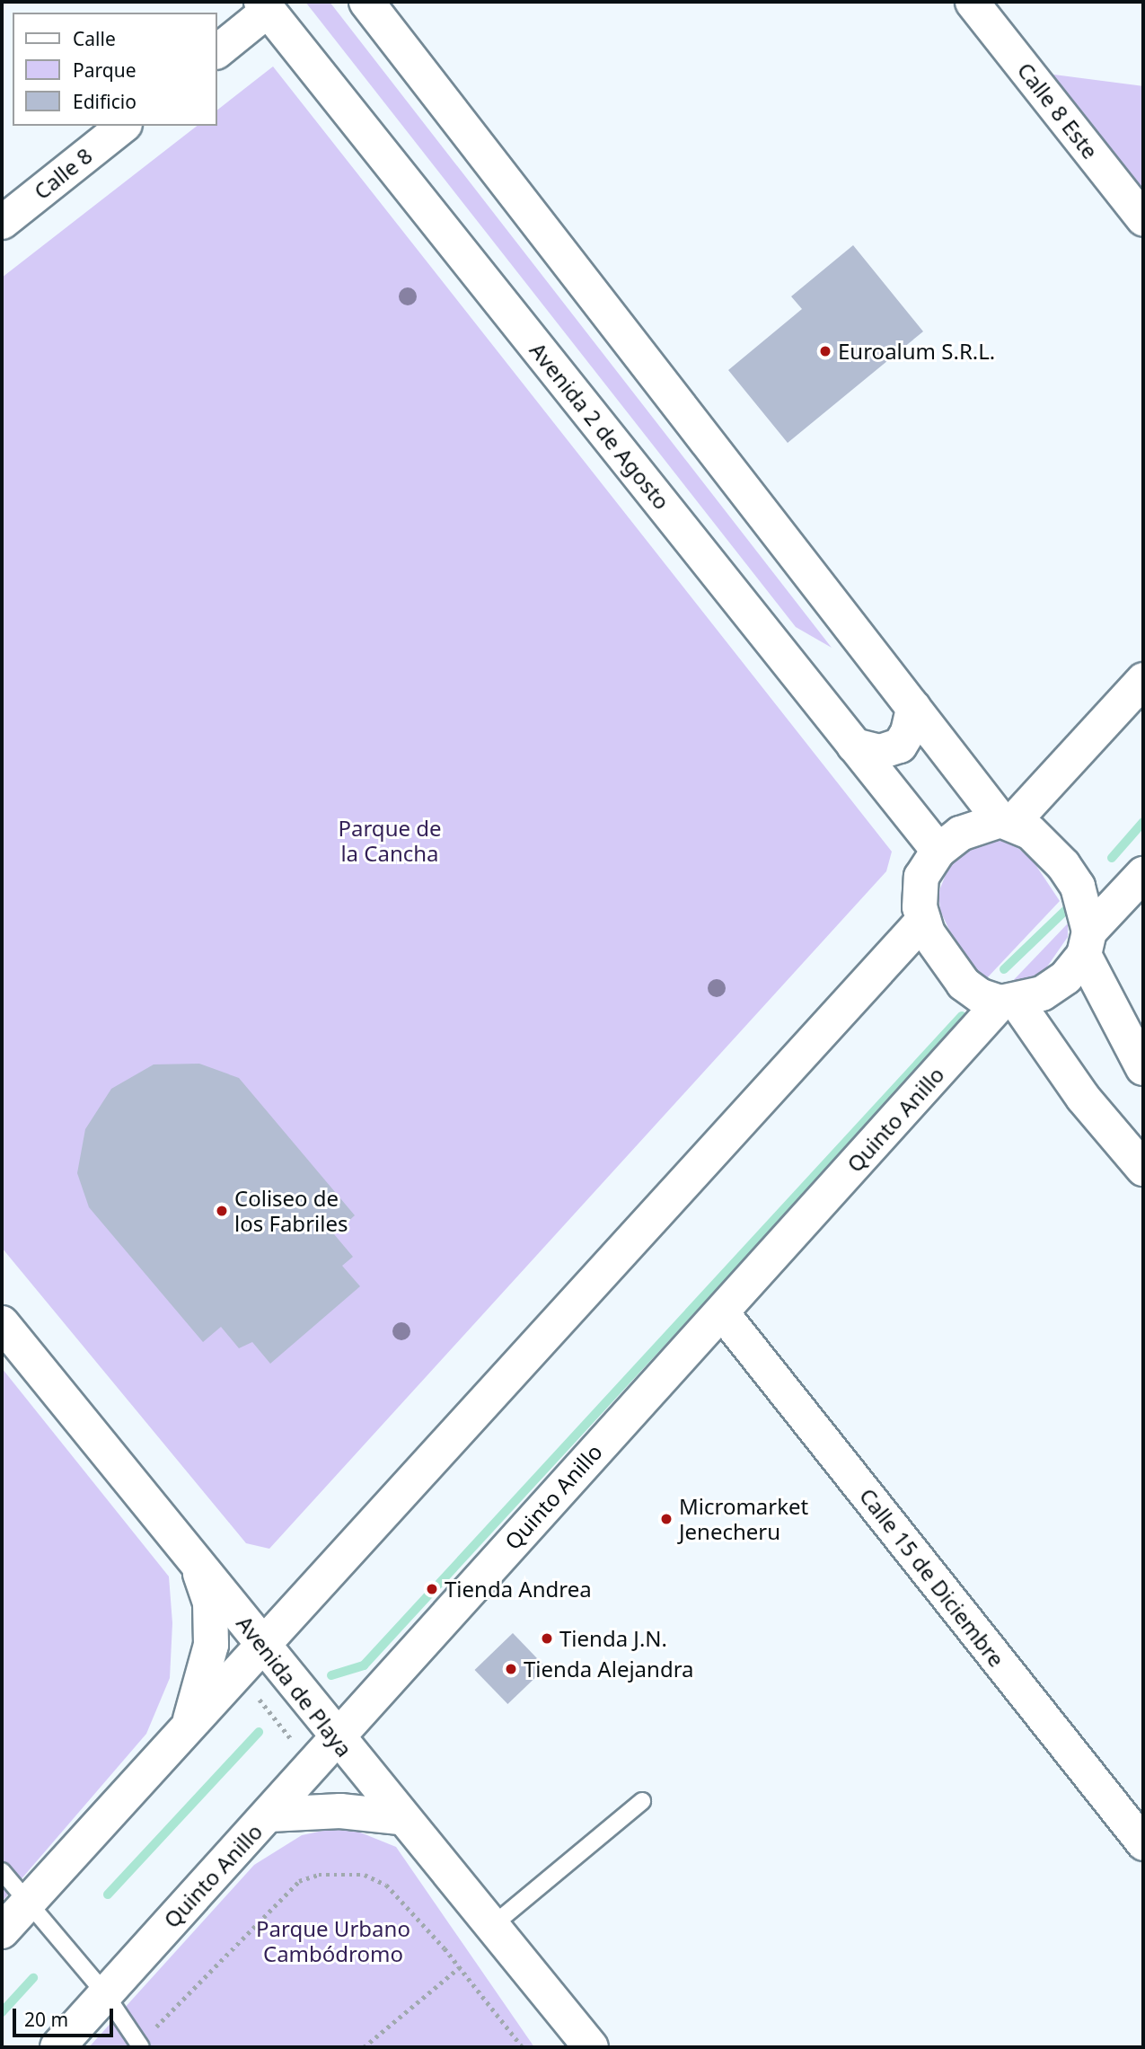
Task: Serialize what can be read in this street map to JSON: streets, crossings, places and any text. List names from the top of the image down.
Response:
{
  "streets": {
    "main road": ["Avenida 2 de Agosto", "Quinto Anillo", "Avenida de Playa"],
    "street": ["Calle 8 Este", "Calle 8", "Calle 15 de Diciembre"]
  },
  "crossings": [
    ["Avenida 2 de Agosto", "Quinto Anillo"],
    ["Quinto Anillo", "Calle 15 de Diciembre"],
    ["Quinto Anillo", "Avenida de Playa"]
  ],
  "parks": ["Parque de la Cancha", "Parque Urbano Cambódromo"],
  "places": [
    "Euroalum S.R.L.",
    "Coliseo de los Fabriles",
    "Micromarket Jenecheru",
    "Tienda Andrea",
    "Tienda J.N.",
    "Tienda Alejandra"
  ],
  "legend": ["Calle", "Parque", "Edificio"],
  "scale_bar": "20 m"
}
